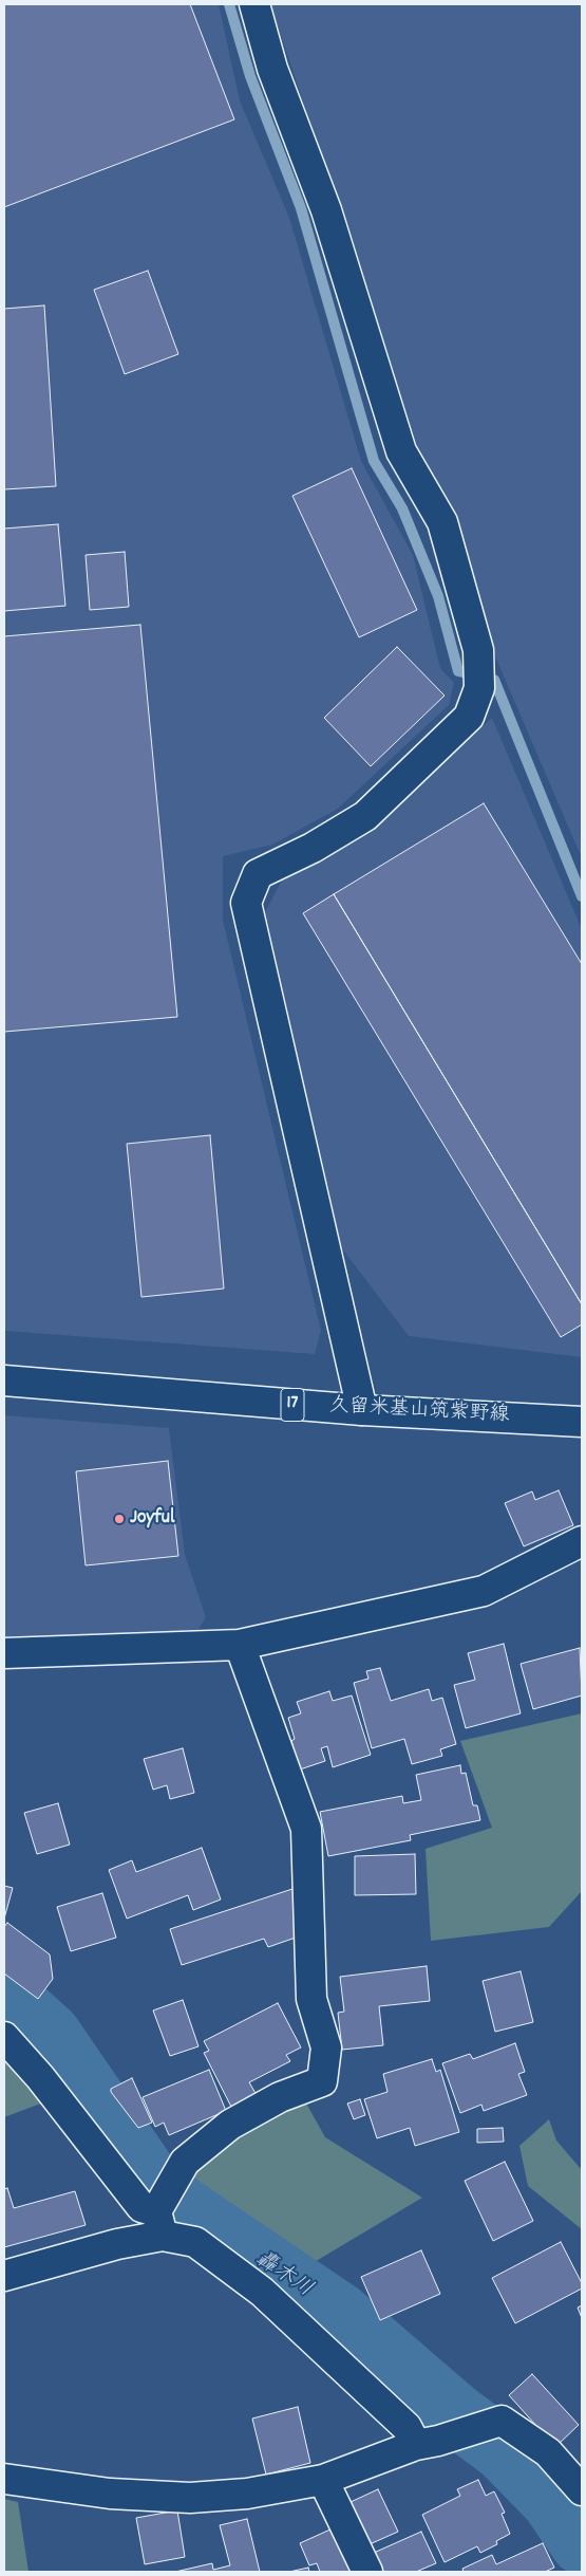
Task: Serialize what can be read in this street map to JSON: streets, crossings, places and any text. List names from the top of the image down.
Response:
{
  "streets": {
    "street": ["17", "久留米基山筑紫野線"]
  },
  "water": ["轟木川"],
  "places": ["Joyful"]
}
